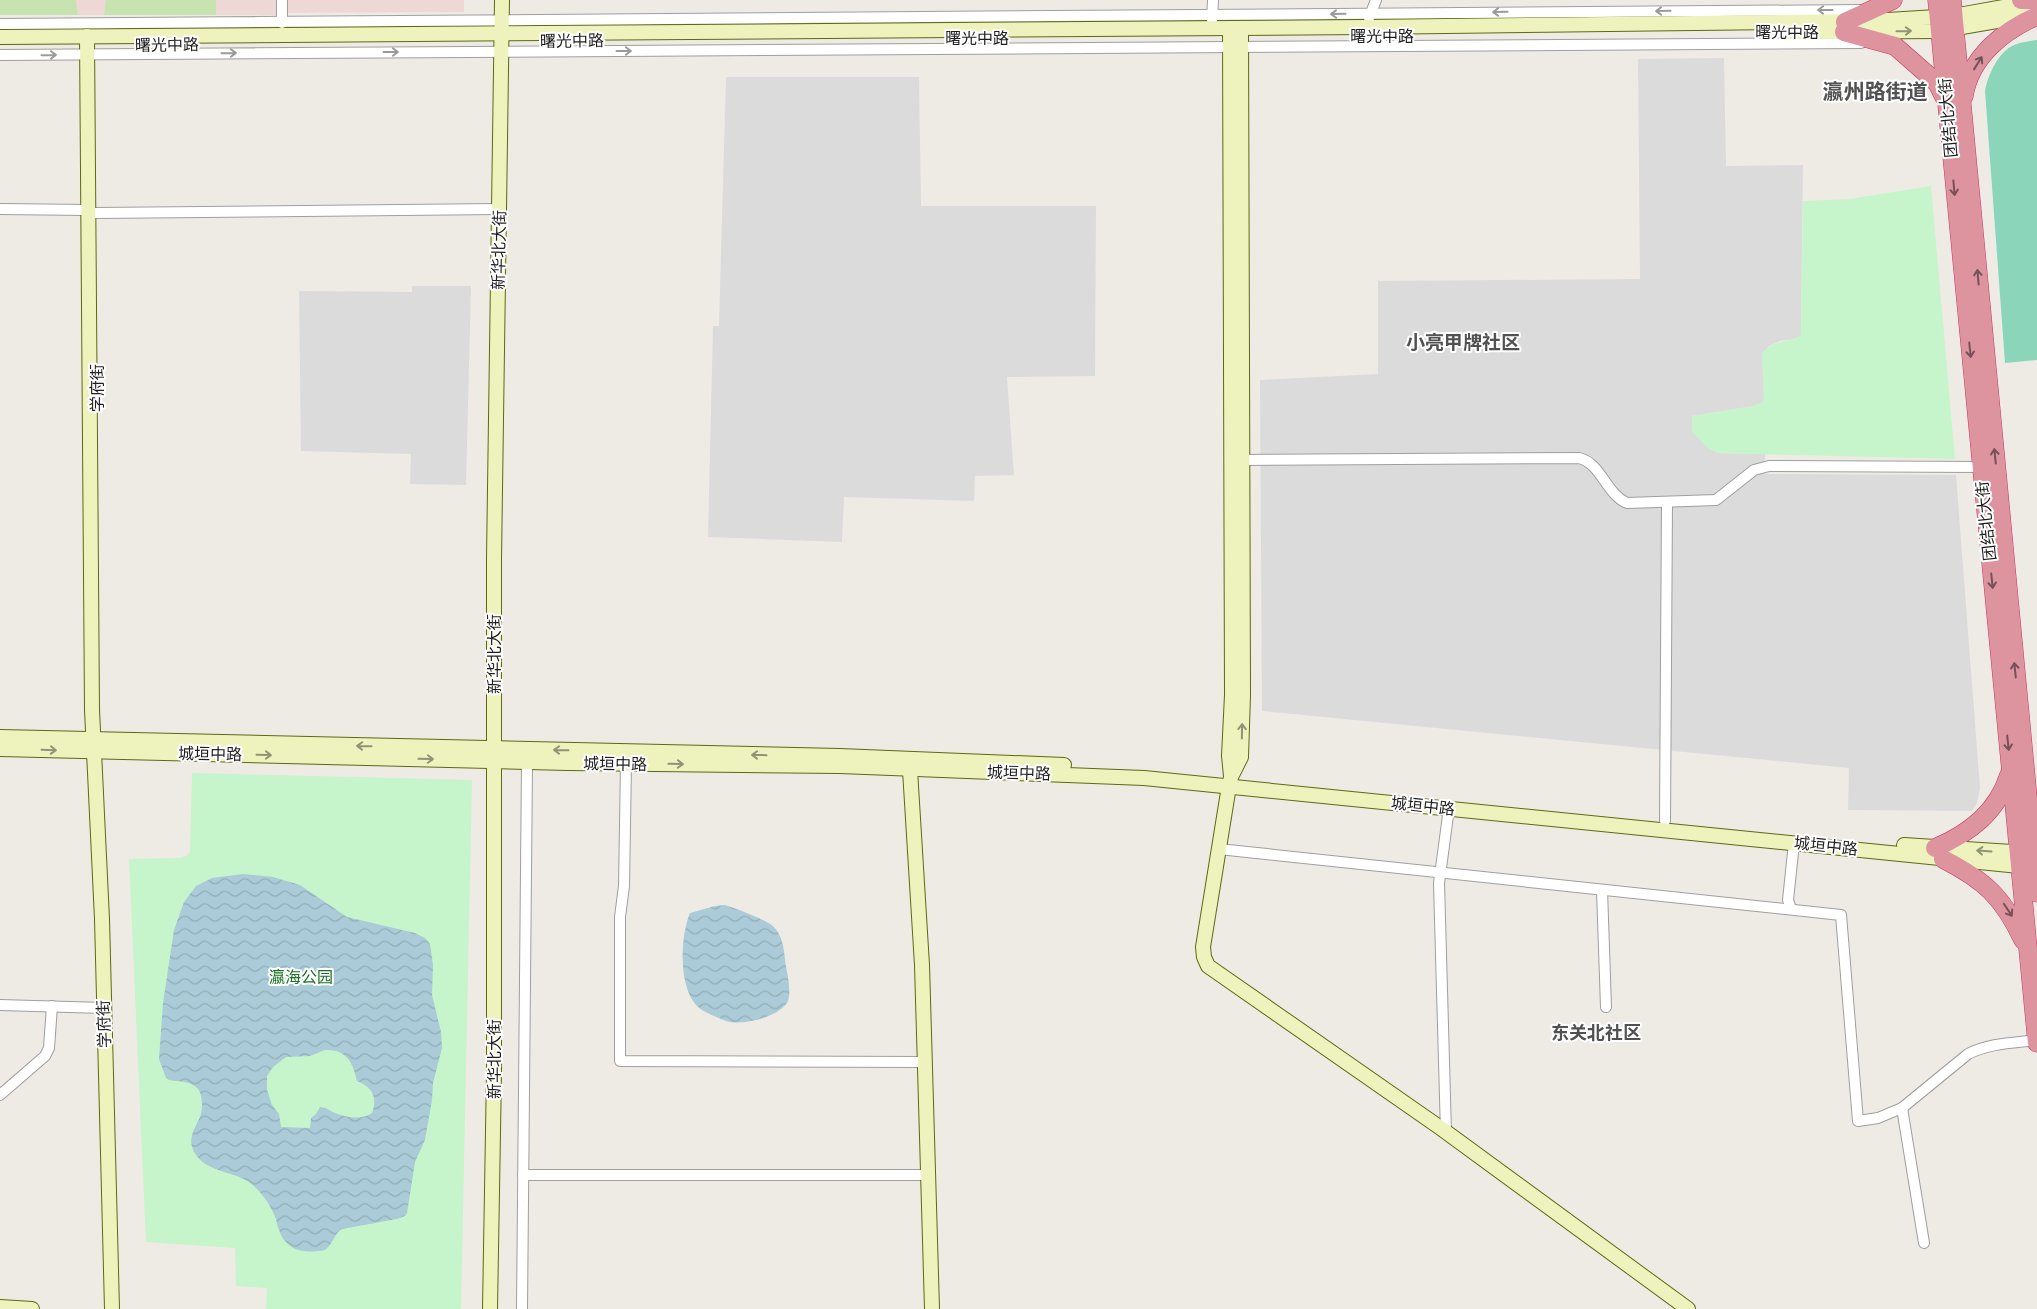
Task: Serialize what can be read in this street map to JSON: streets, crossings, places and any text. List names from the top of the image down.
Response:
{
  "streets": {
    "highway": ["团结北大街"],
    "main road": [
      "曙光中路",
      "新华北大街",
      "学府街",
      "城垣中路"
    ]
  },
  "crossings": [
    ["曙光中路", "团结北大街"],
    ["曙光中路", "新华北大街"],
    ["曙光中路", "学府街"],
    ["团结北大街", "城垣中路"],
    ["新华北大街", "城垣中路"],
    ["学府街", "城垣中路"]
  ],
  "districts": ["瀛州路街道", "小亮甲牌社区", "东关北社区"],
  "parks": ["瀛海公园"]
}
